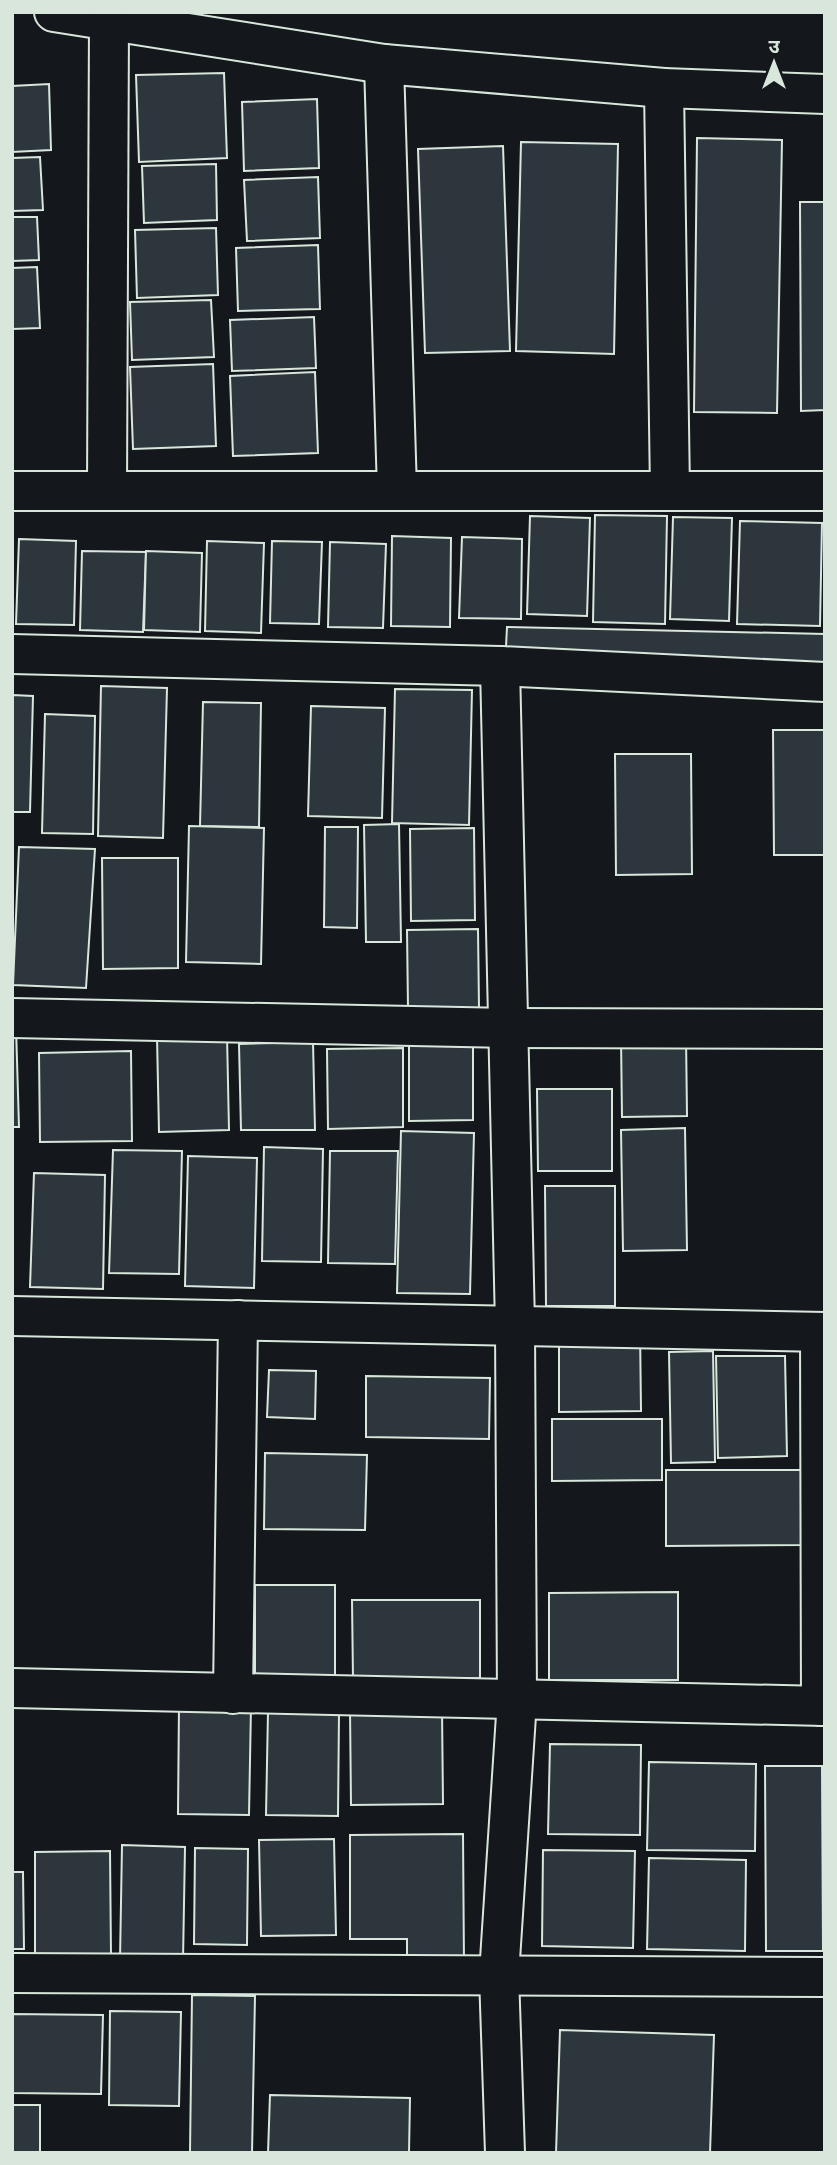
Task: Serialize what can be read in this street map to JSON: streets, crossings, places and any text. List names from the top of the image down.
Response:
{
  "north": "top"
}
